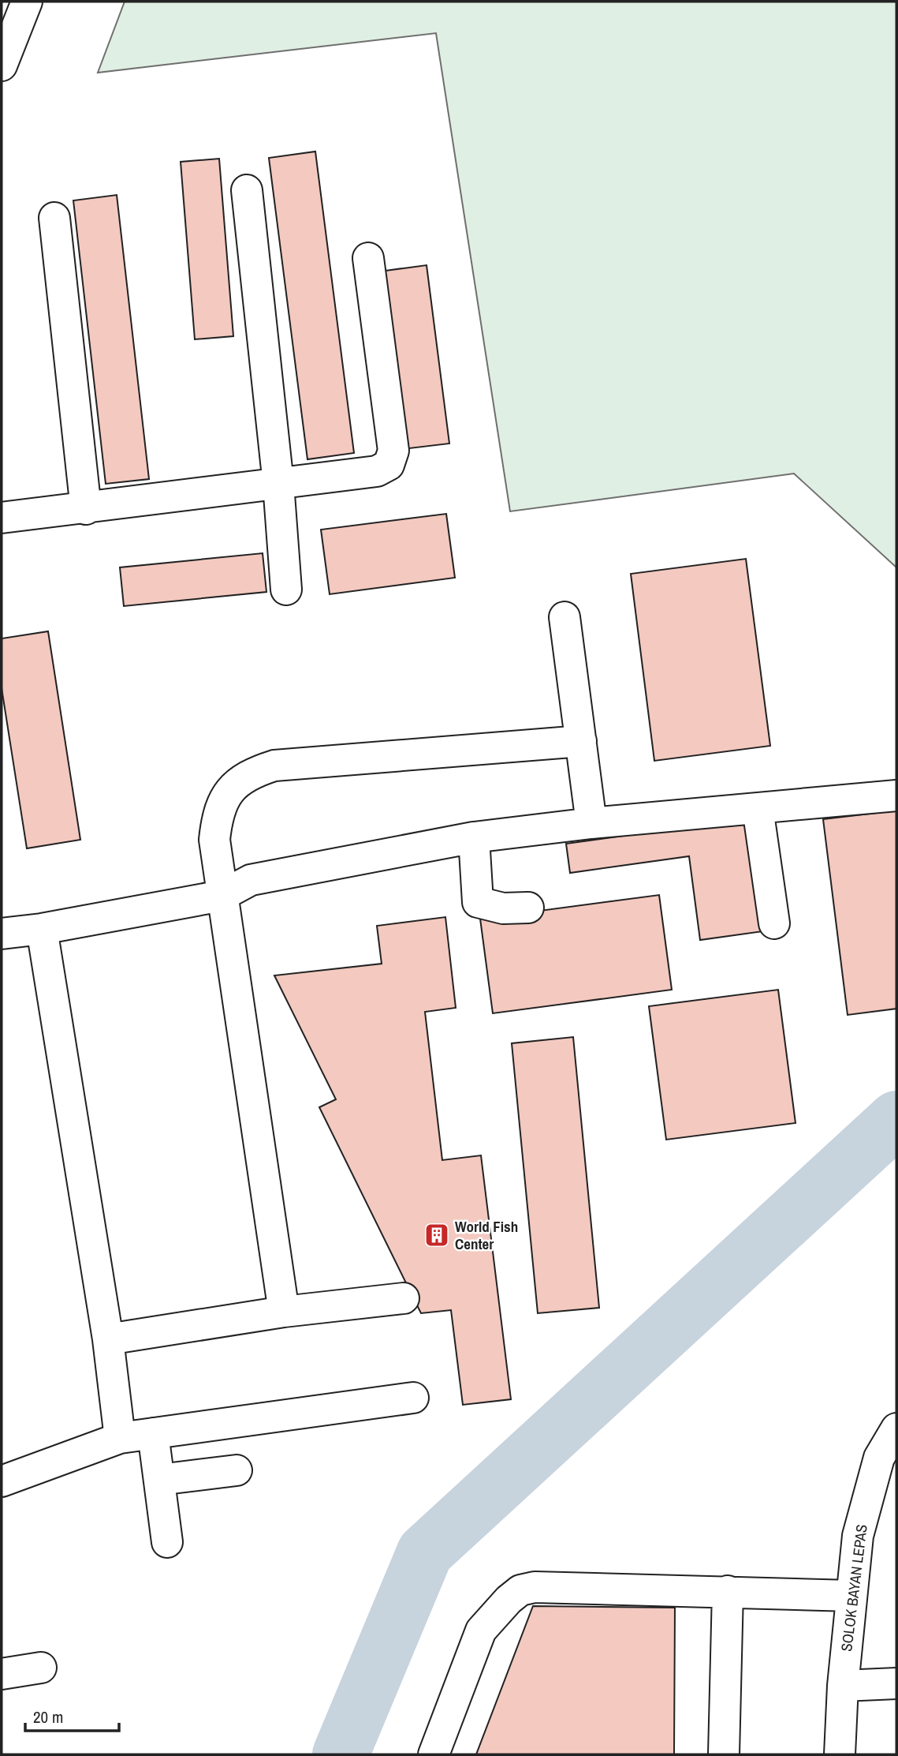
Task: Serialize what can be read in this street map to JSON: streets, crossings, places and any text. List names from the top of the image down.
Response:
{
  "streets": {
    "street": ["SOLOK BAYAN LEPAS"]
  },
  "places": {
    "building": ["World Fish Center"]
  },
  "scale_bar": "20 m"
}
